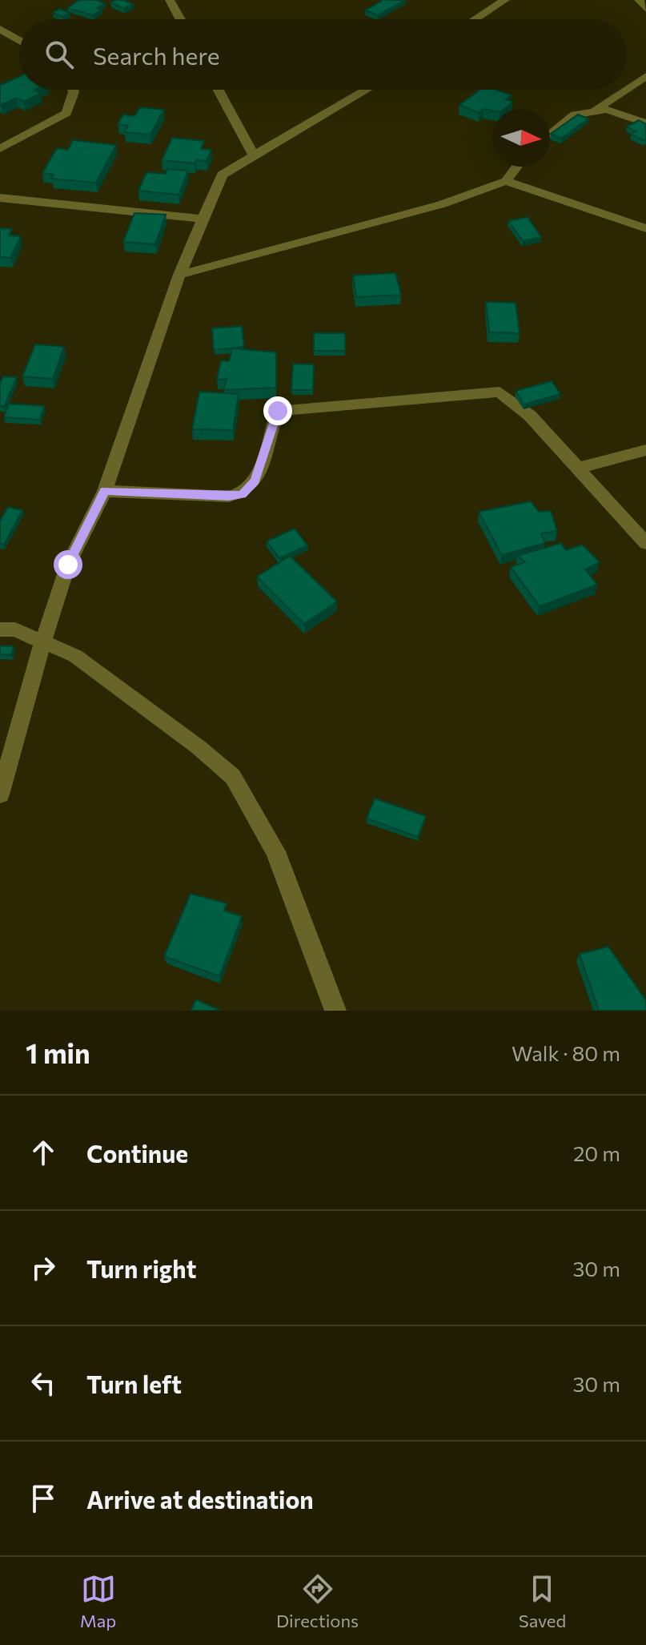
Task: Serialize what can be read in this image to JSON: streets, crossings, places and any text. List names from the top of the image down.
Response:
{
  "north": "right",
  "page": {
    "search": "Search here",
    "heading": ["1 min", "Walk · 80 m"],
    "list": [
      ["Continue", "20 m"],
      ["Turn right", "30 m"],
      ["Turn left", "30 m"],
      "Arrive at destination"
    ],
    "nav": ["Map", "Directions", "Saved"]
  }
}
